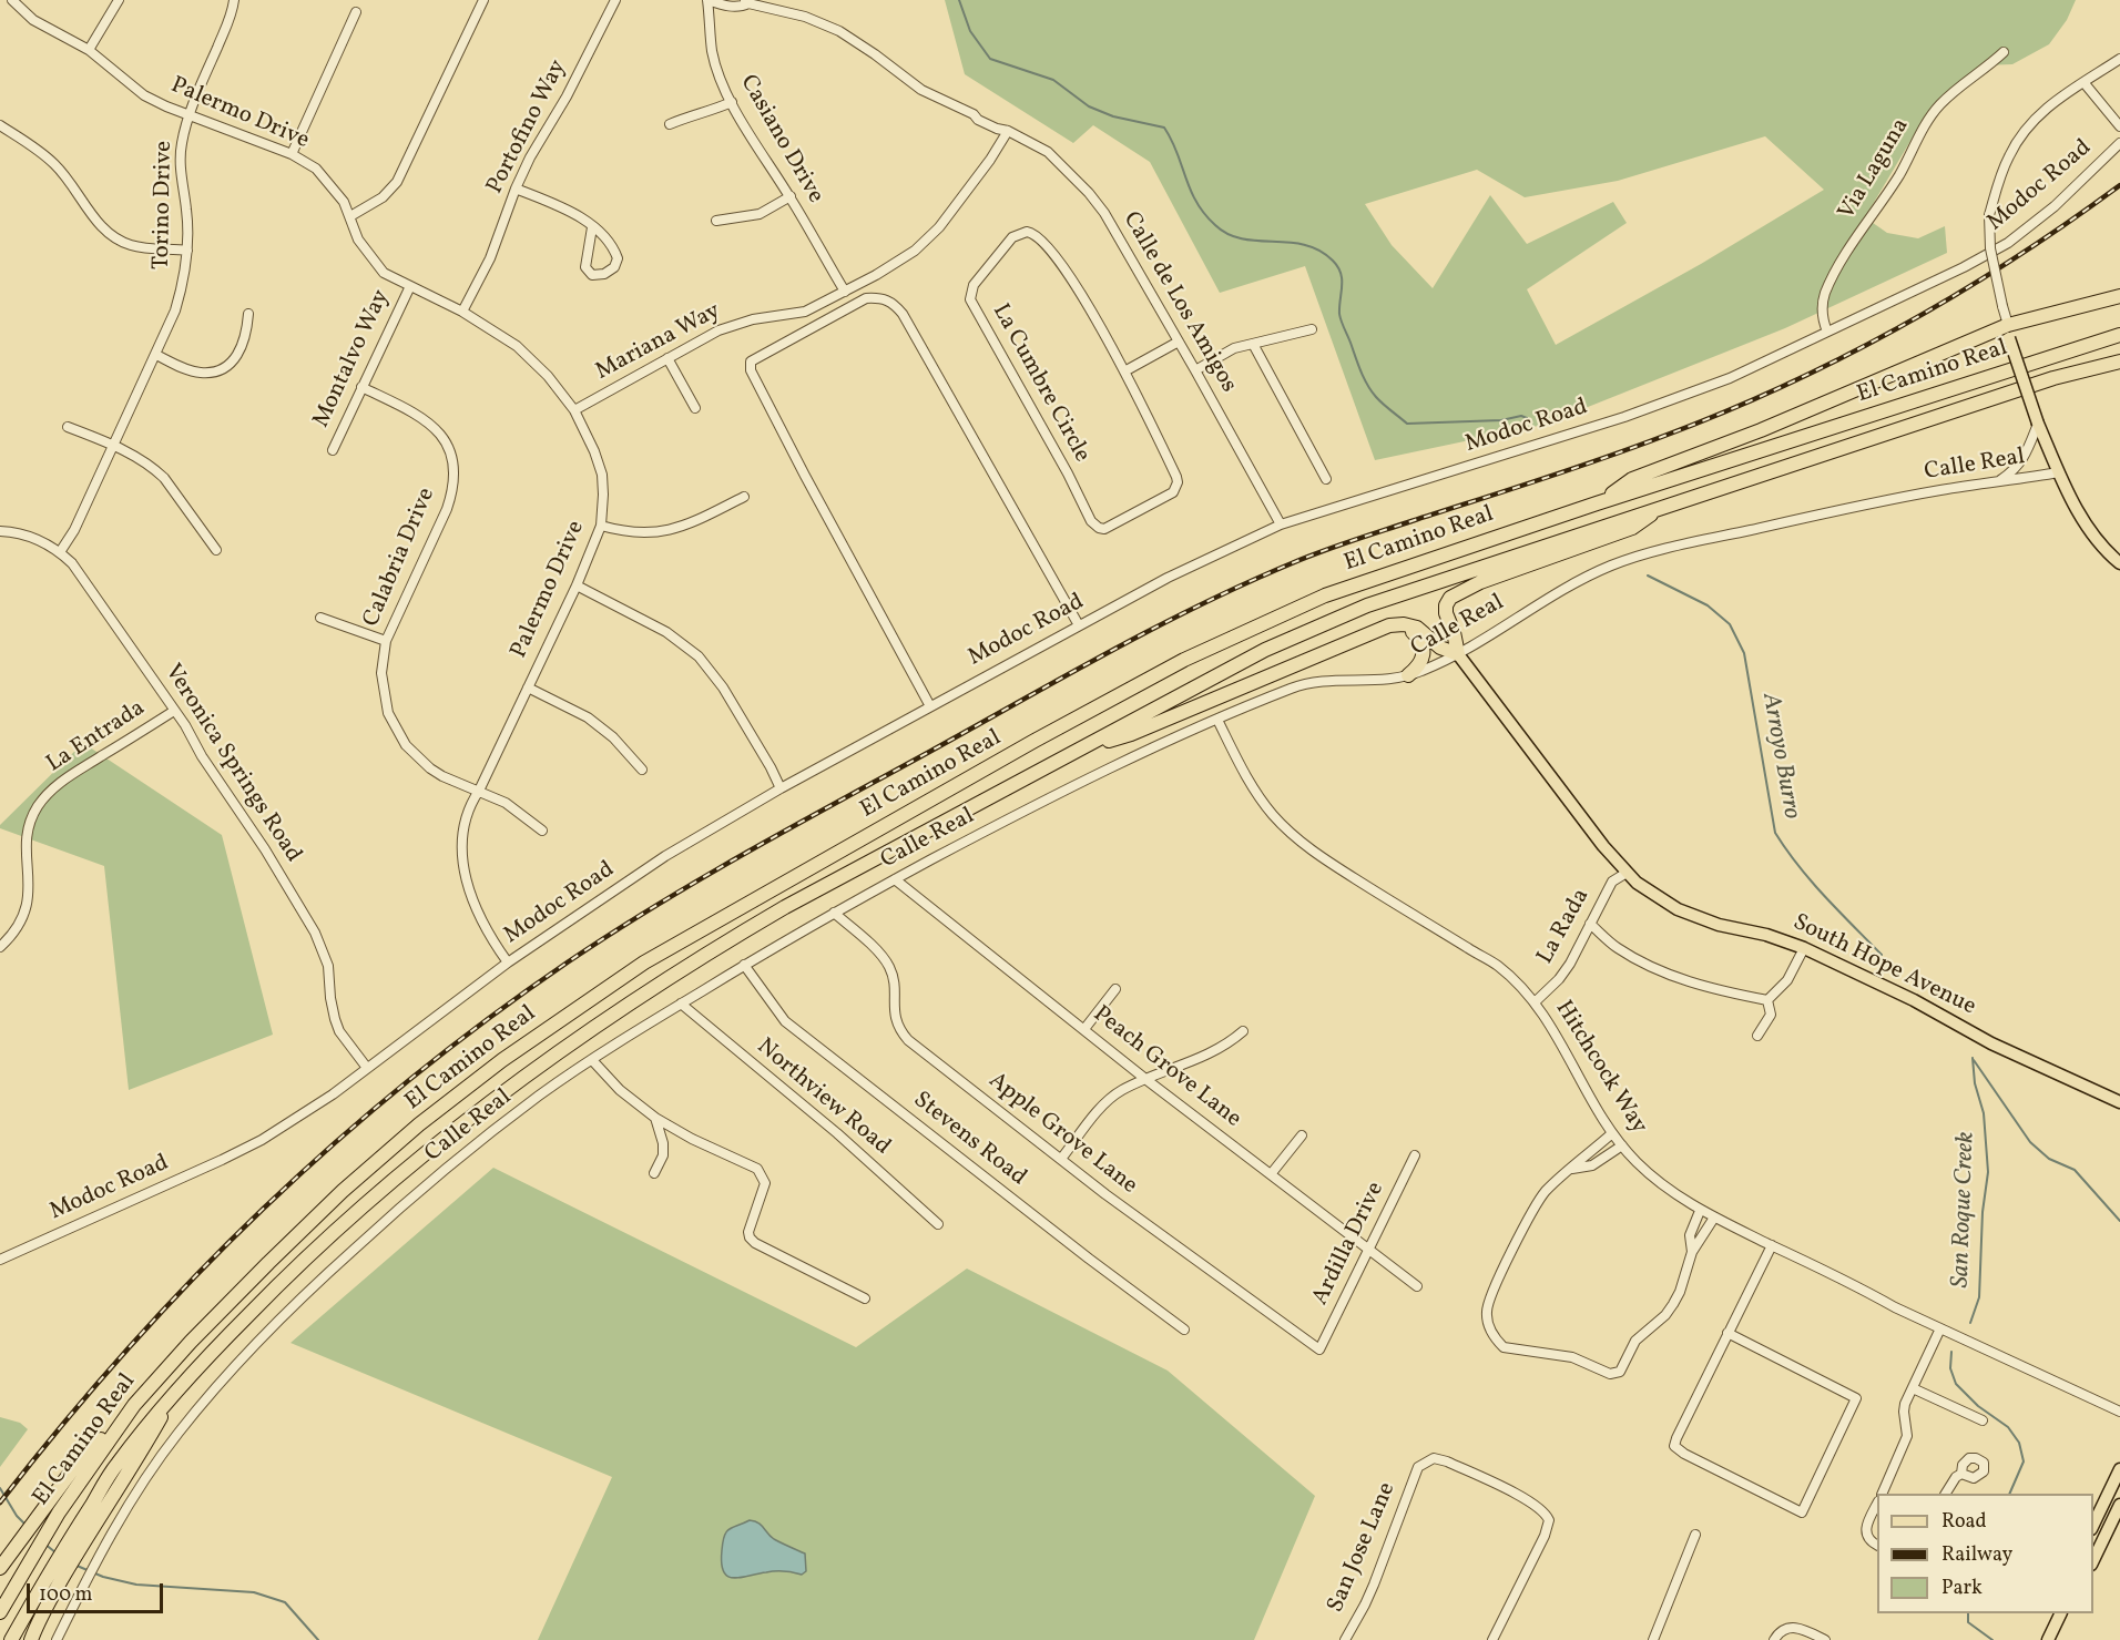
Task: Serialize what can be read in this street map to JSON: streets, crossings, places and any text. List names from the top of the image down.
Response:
{
  "streets": {
    "highway": ["El Camino Real"],
    "main road": ["South Hope Avenue"],
    "street": [
      "Palermo Drive",
      "Portofino Way",
      "Casiano Drive",
      "Via Laguna",
      "Modoc Road",
      "Torino Drive",
      "Calle de Los Amigos",
      "Mariana Way",
      "Montalvo Way",
      "La Cumbre Circle",
      "Calle Real",
      "Calabria Drive",
      "La Entrada",
      "Veronica Springs Road",
      "La Rada",
      "Peach Grove Lane",
      "Hitchcock Way",
      "Northview Road",
      "Apple Grove Lane",
      "Stevens Road",
      "Ardilla Drive",
      "San Jose Lane"
    ]
  },
  "crossings": [
    ["Palermo Drive", "Portofino Way"],
    ["Palermo Drive", "Modoc Road"],
    ["Palermo Drive", "Torino Drive"],
    ["Palermo Drive", "Mariana Way"],
    ["Palermo Drive", "Montalvo Way"],
    ["Palermo Drive", "Calabria Drive"],
    ["Casiano Drive", "Calle de Los Amigos"],
    ["Casiano Drive", "Mariana Way"],
    ["Via Laguna", "Modoc Road"],
    ["Modoc Road", "Calle de Los Amigos"],
    ["Modoc Road", "Veronica Springs Road"],
    ["Torino Drive", "Veronica Springs Road"],
    ["Calle de Los Amigos", "Mariana Way"],
    ["Montalvo Way", "Calabria Drive"],
    ["Calle Real", "South Hope Avenue"],
    ["Calle Real", "Peach Grove Lane"],
    ["Calle Real", "Hitchcock Way"],
    ["Calle Real", "Northview Road"],
    ["Calle Real", "Apple Grove Lane"],
    ["Calle Real", "Stevens Road"],
    ["La Entrada", "Veronica Springs Road"],
    ["La Rada", "South Hope Avenue"],
    ["La Rada", "Hitchcock Way"],
    ["Peach Grove Lane", "Ardilla Drive"],
    ["Apple Grove Lane", "Ardilla Drive"]
  ],
  "water": ["Arroyo Burro", "San Roque Creek"],
  "legend": ["Road", "Railway", "Park"],
  "scale_bar": "100 m"
}
